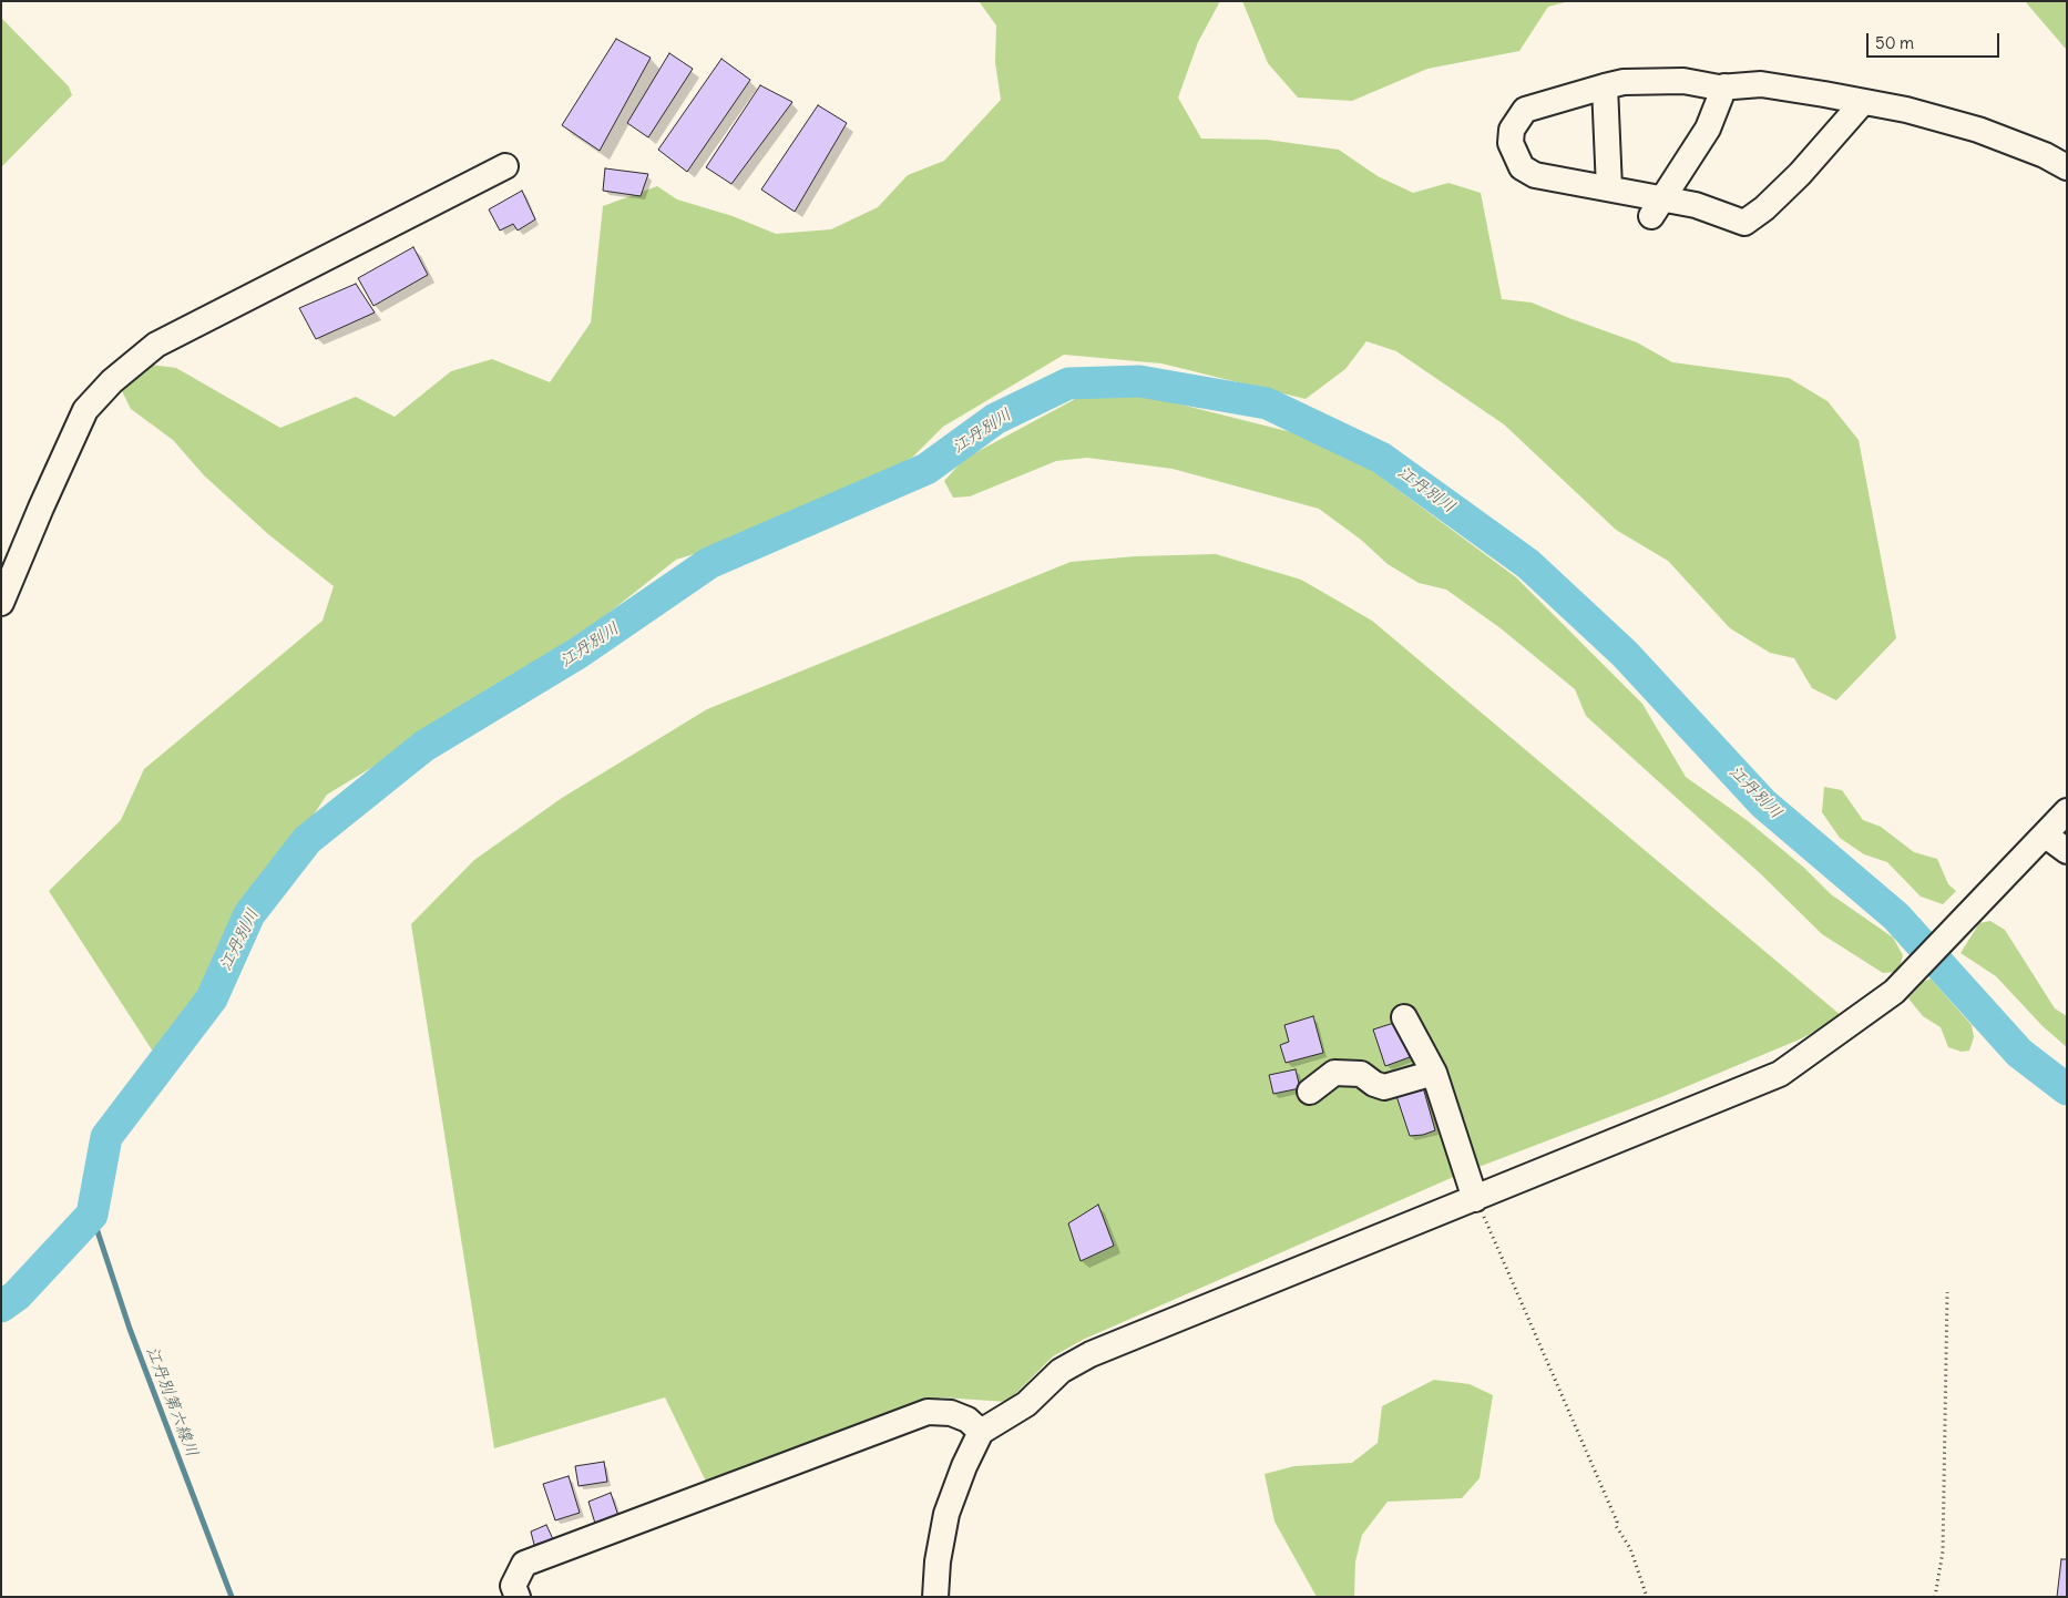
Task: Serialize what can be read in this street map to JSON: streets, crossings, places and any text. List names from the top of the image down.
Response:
{
  "water": ["江丹別川", "江丹別第六線川"],
  "scale_bar": "50 m"
}
